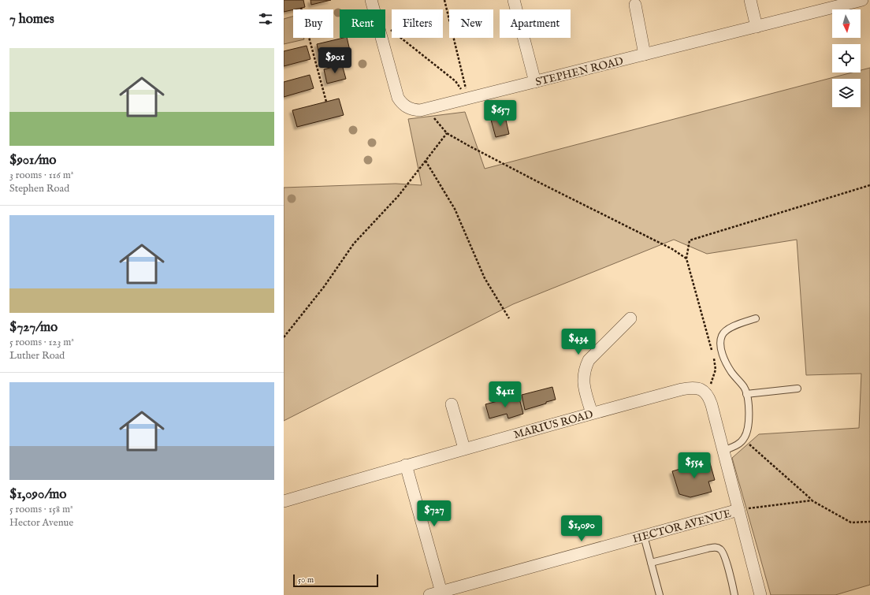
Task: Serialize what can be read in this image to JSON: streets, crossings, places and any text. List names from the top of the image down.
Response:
{
  "streets": {
    "street": ["STEPHEN ROAD", "MARIUS ROAD", "HECTOR AVENUE"]
  },
  "scale_bar": "50 m",
  "north": "bottom",
  "page": {
    "heading": "7 homes",
    "chip": [
      "Buy",
      "Rent",
      "Filters",
      "New",
      "Apartment"
    ],
    "list": [
      {
        "name": "$901/mo",
        "note": "3 rooms · 116 m² · Stephen Road"
      },
      {
        "name": "$727/mo",
        "note": "5 rooms · 123 m² · Luther Road"
      },
      {
        "name": "$1,090/mo",
        "note": "5 rooms · 158 m² · Hector Avenue"
      }
    ],
    "price": [
      "$901",
      "$657",
      "$434",
      "$411",
      "$554",
      "$727",
      "$1,090"
    ],
    "scale": "50 m"
  }
}
